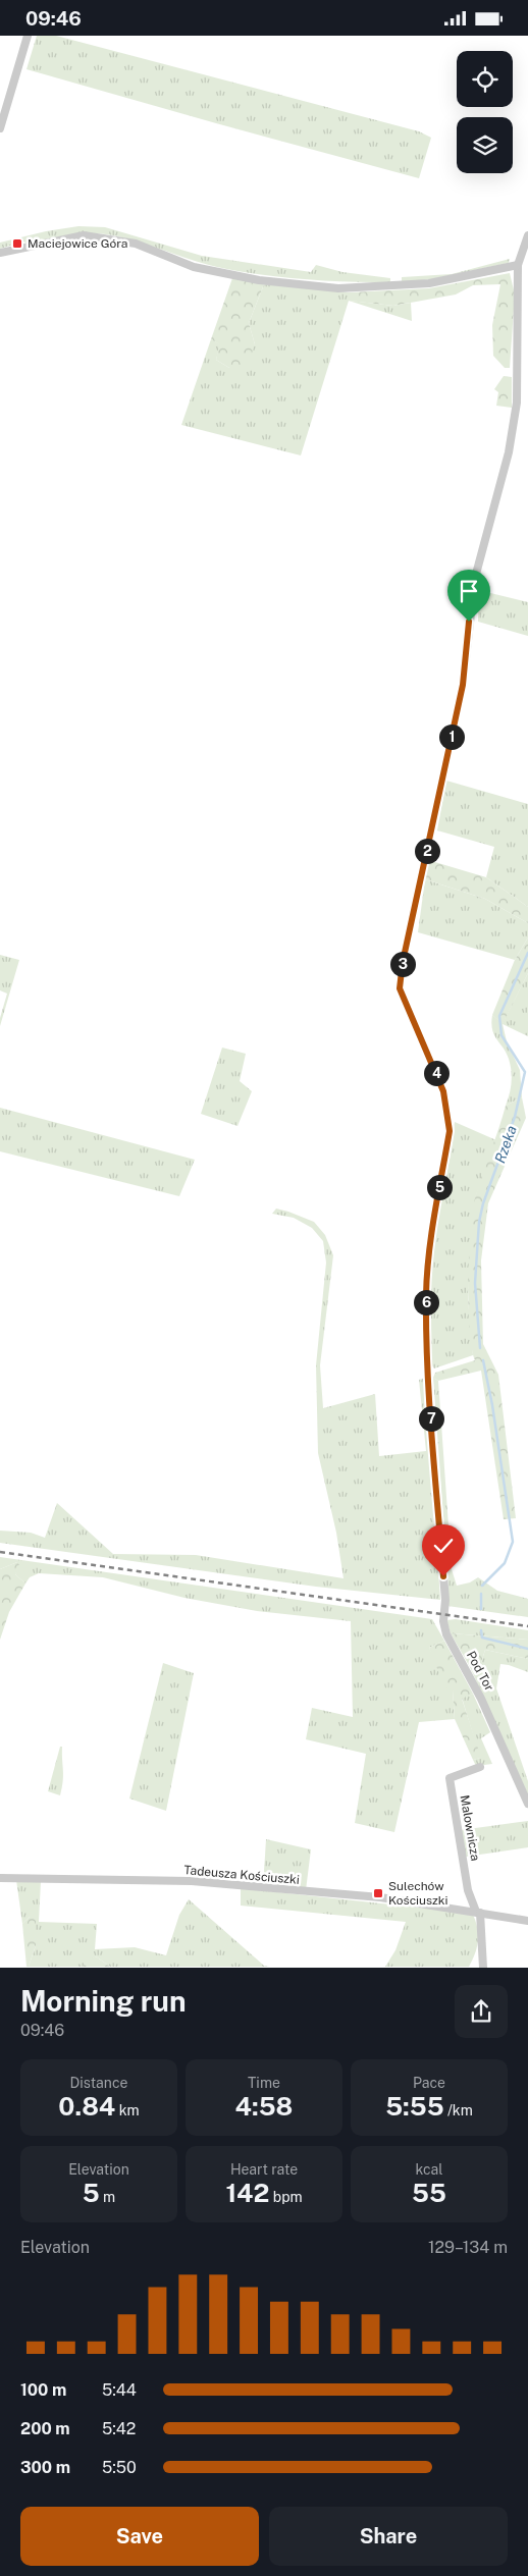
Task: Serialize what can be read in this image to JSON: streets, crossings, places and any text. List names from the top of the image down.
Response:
{
  "streets": {
    "street": ["Pod Tor", "Malownicza", "Tadeusza Kościuszki"]
  },
  "crossings": [
    ["Malownicza", "Tadeusza Kościuszki"]
  ],
  "water": ["Rzeka"],
  "places": {
    "transit": ["Maciejowice Góra", "Sulechów Kościuszki"]
  },
  "page": {
    "status": "09:46",
    "pins": [
      "1",
      "2",
      "3",
      "4",
      "5",
      "6",
      "7"
    ],
    "heading": ["Morning run", "09:46"],
    "stats": [
      ["Distance", "0.84 km"],
      ["Time", "4:58"],
      ["Pace", "5:55 /km"],
      ["Elevation", "5 m"],
      ["Heart rate", "142 bpm"],
      ["kcal", "55"]
    ],
    "chart": ["Elevation", "129–134 m"],
    "list": [
      {
        "name": "100 m",
        "note": "5:44"
      },
      {
        "name": "200 m",
        "note": "5:42"
      },
      {
        "name": "300 m",
        "note": "5:50"
      }
    ],
    "buttons": ["Save", "Share"]
  }
}
